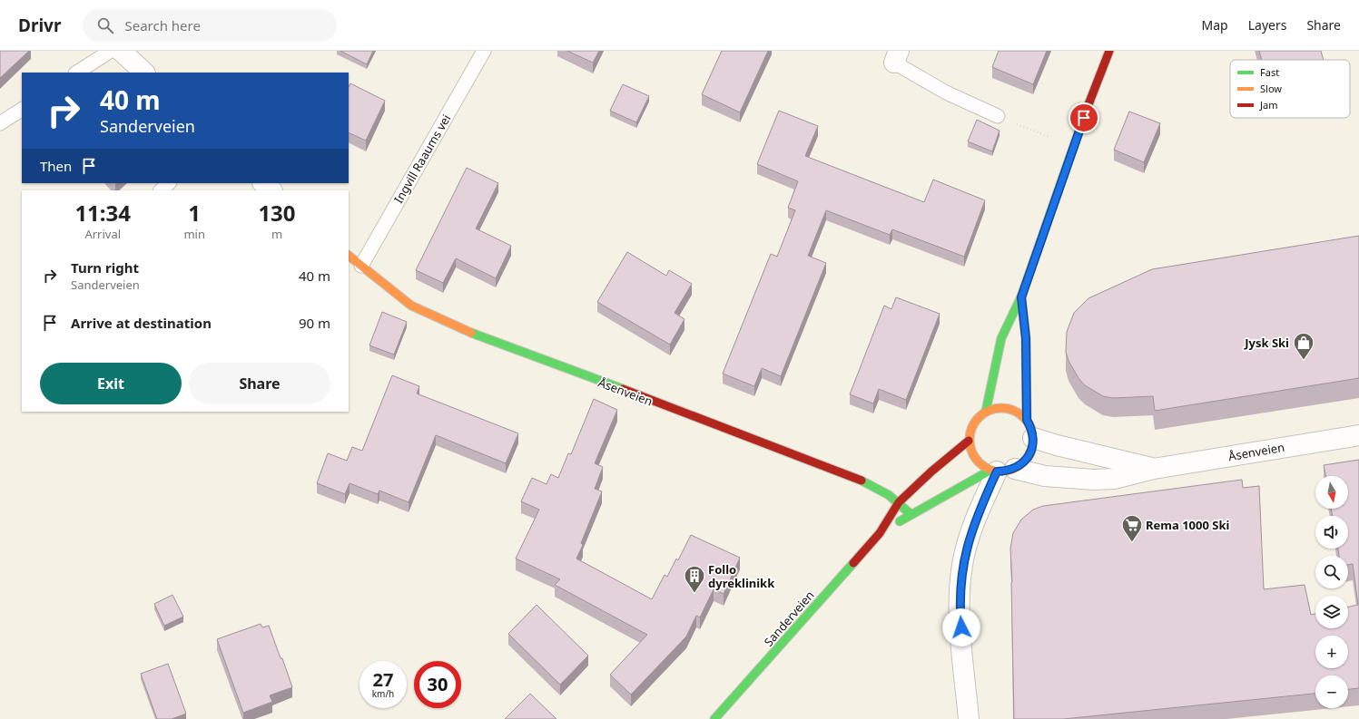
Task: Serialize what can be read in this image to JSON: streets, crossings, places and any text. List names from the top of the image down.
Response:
{
  "streets": {
    "main road": ["Åsenveien", "Sanderveien"],
    "lane": ["Ingvill Raaums vei"]
  },
  "crossings": [
    ["Ingvill Raaums vei", "Åsenveien"],
    ["Åsenveien", "Sanderveien"]
  ],
  "places": {
    "shop": ["Jysk Ski"],
    "supermarket": ["Rema 1000 Ski"],
    "building": ["Follo dyreklinikk"]
  },
  "legend": ["Fast", "Slow", "Jam"],
  "north": "bottom",
  "page": {
    "header": "Drivr",
    "search": "Search here",
    "nav": ["Map", "Layers", "Share"],
    "turn": ["40 m", "Sanderveien"],
    "then": "Then",
    "eta": [
      "11:34",
      "Arrival",
      "1",
      "min",
      "130",
      "m"
    ],
    "list": [
      {
        "name": "Turn right",
        "note": "Sanderveien",
        "value": "40 m"
      },
      {
        "name": "Arrive at destination",
        "value": "90 m"
      }
    ],
    "buttons": ["Exit", "Share"],
    "map_buttons": ["+", "−"],
    "speed": "27 km/h",
    "limit": "30"
  }
}
